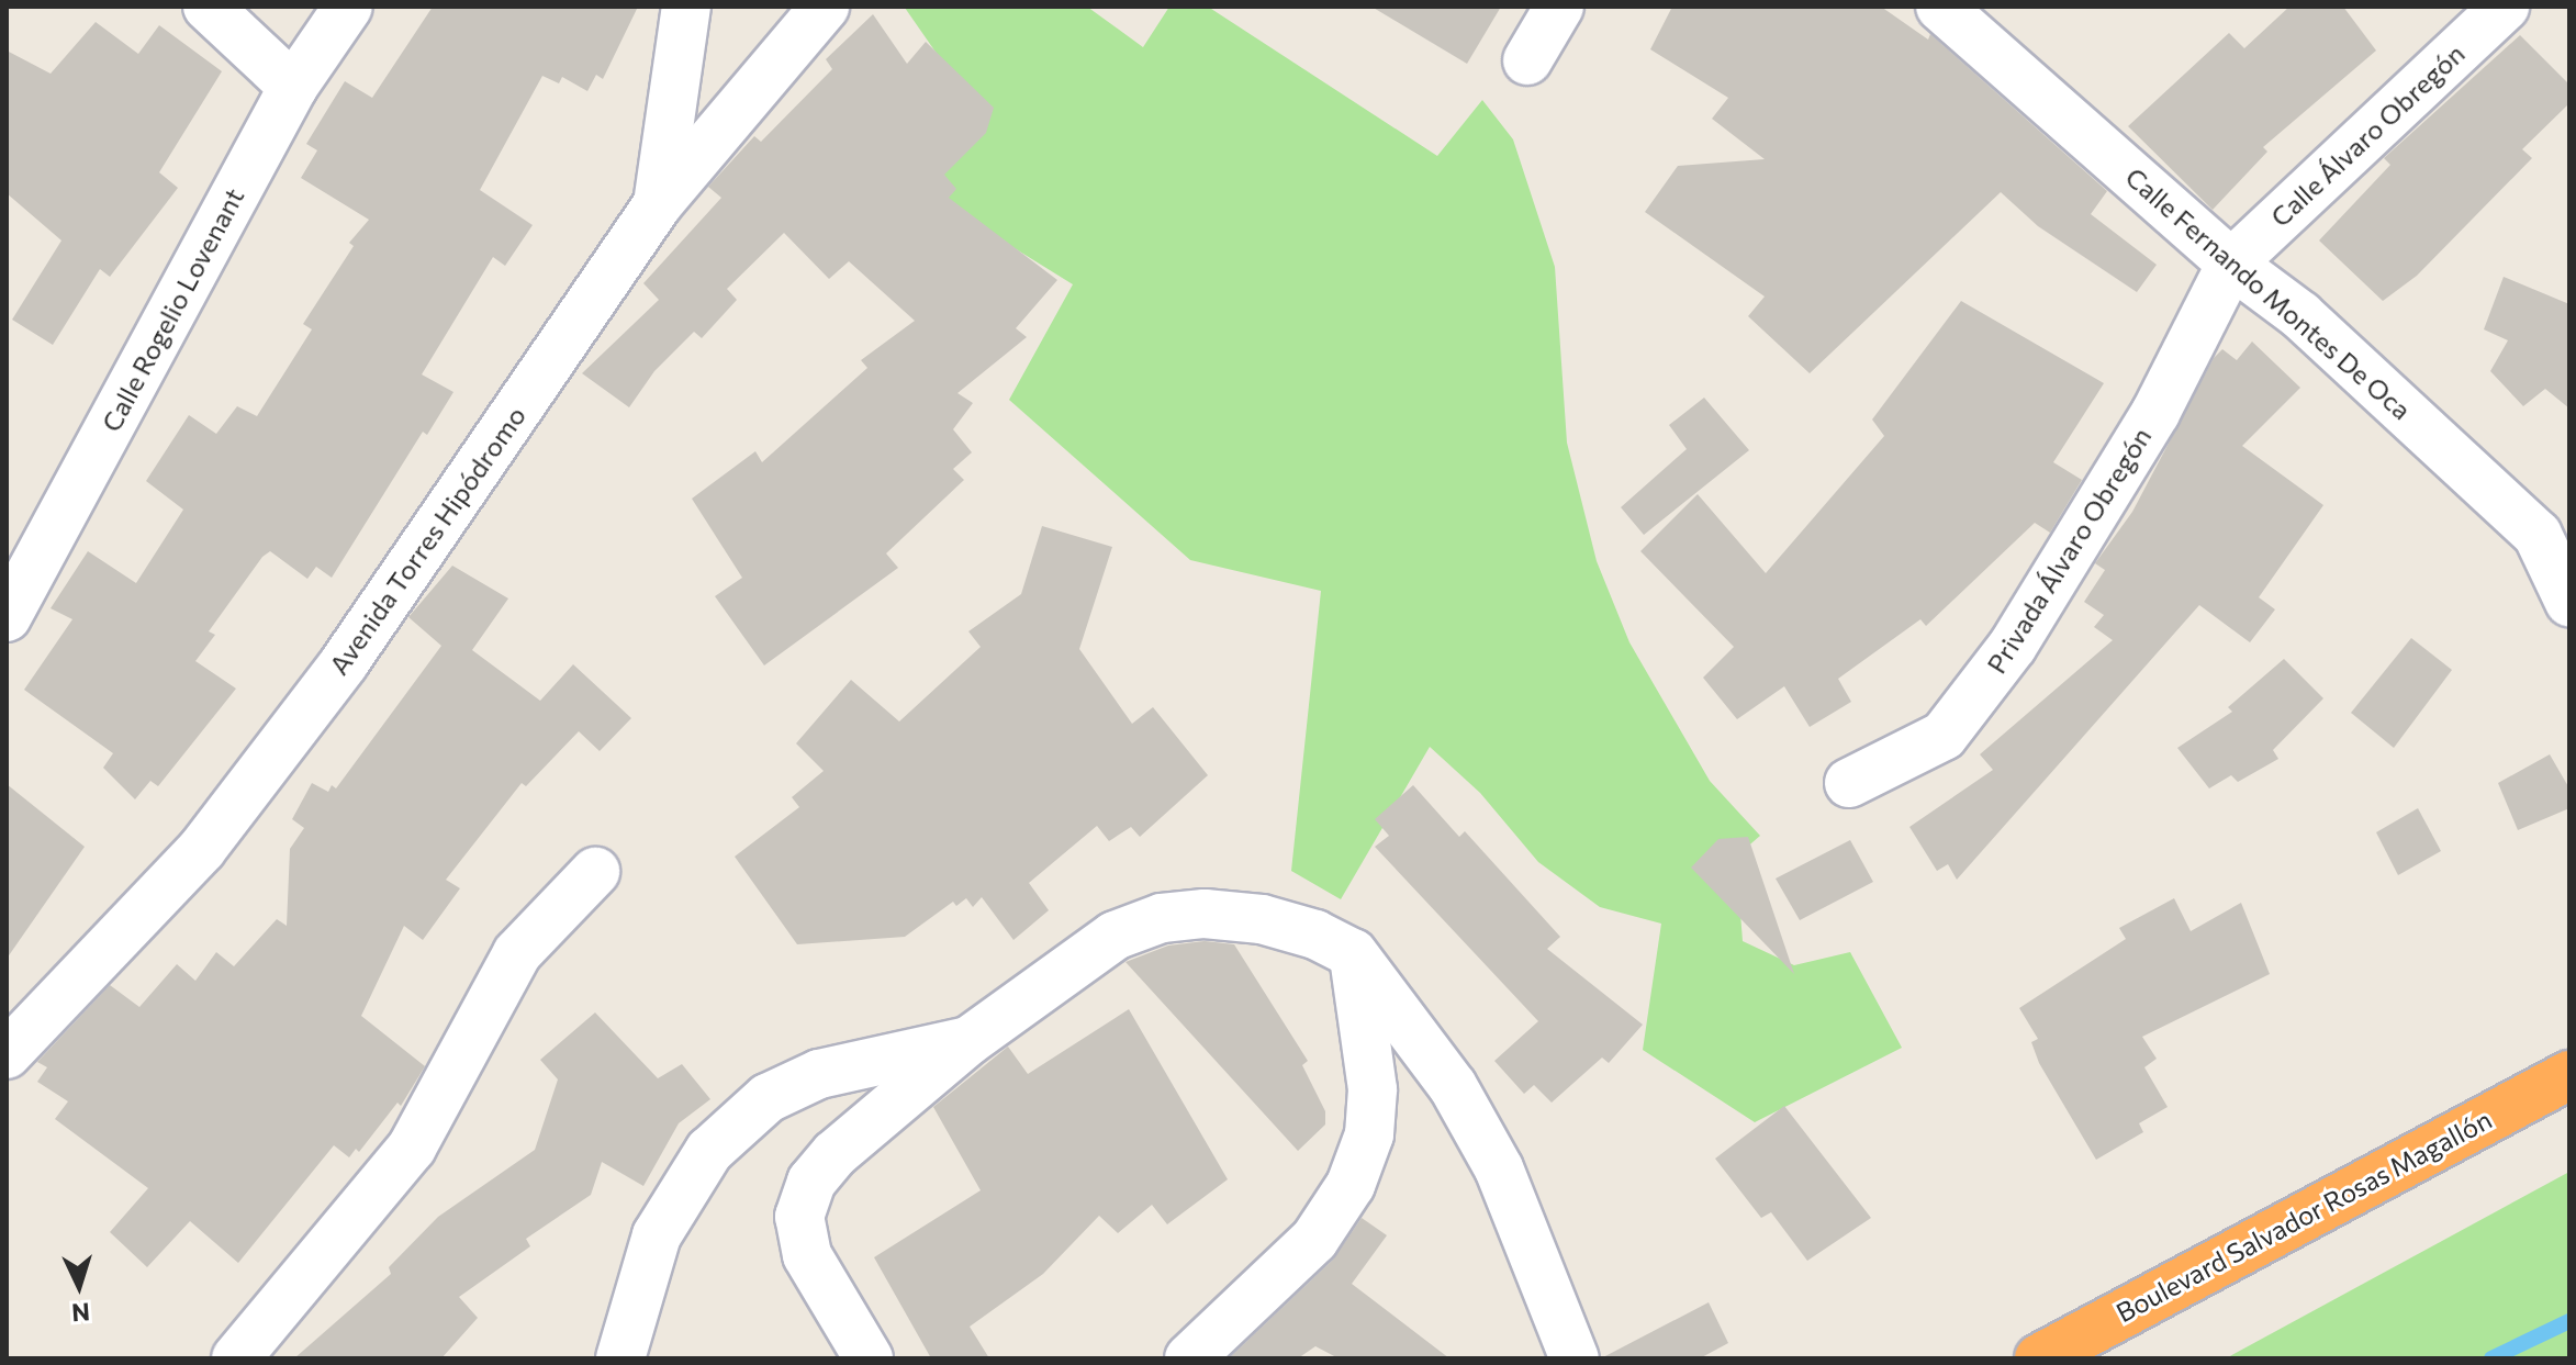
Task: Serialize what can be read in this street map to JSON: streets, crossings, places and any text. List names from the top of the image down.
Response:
{
  "streets": {
    "highway": ["Boulevard Salvador Rosas Magallón"],
    "street": [
      "Calle Álvaro Obregón",
      "Calle Fernando Montes De Oca",
      "Calle Rogelio Lovenant",
      "Avenida Torres Hipódromo",
      "Privada Álvaro Obregón"
    ]
  },
  "crossings": [
    ["Calle Álvaro Obregón", "Calle Fernando Montes De Oca"],
    ["Calle Álvaro Obregón", "Privada Álvaro Obregón"],
    ["Calle Fernando Montes De Oca", "Privada Álvaro Obregón"]
  ],
  "north": "bottom"
}
